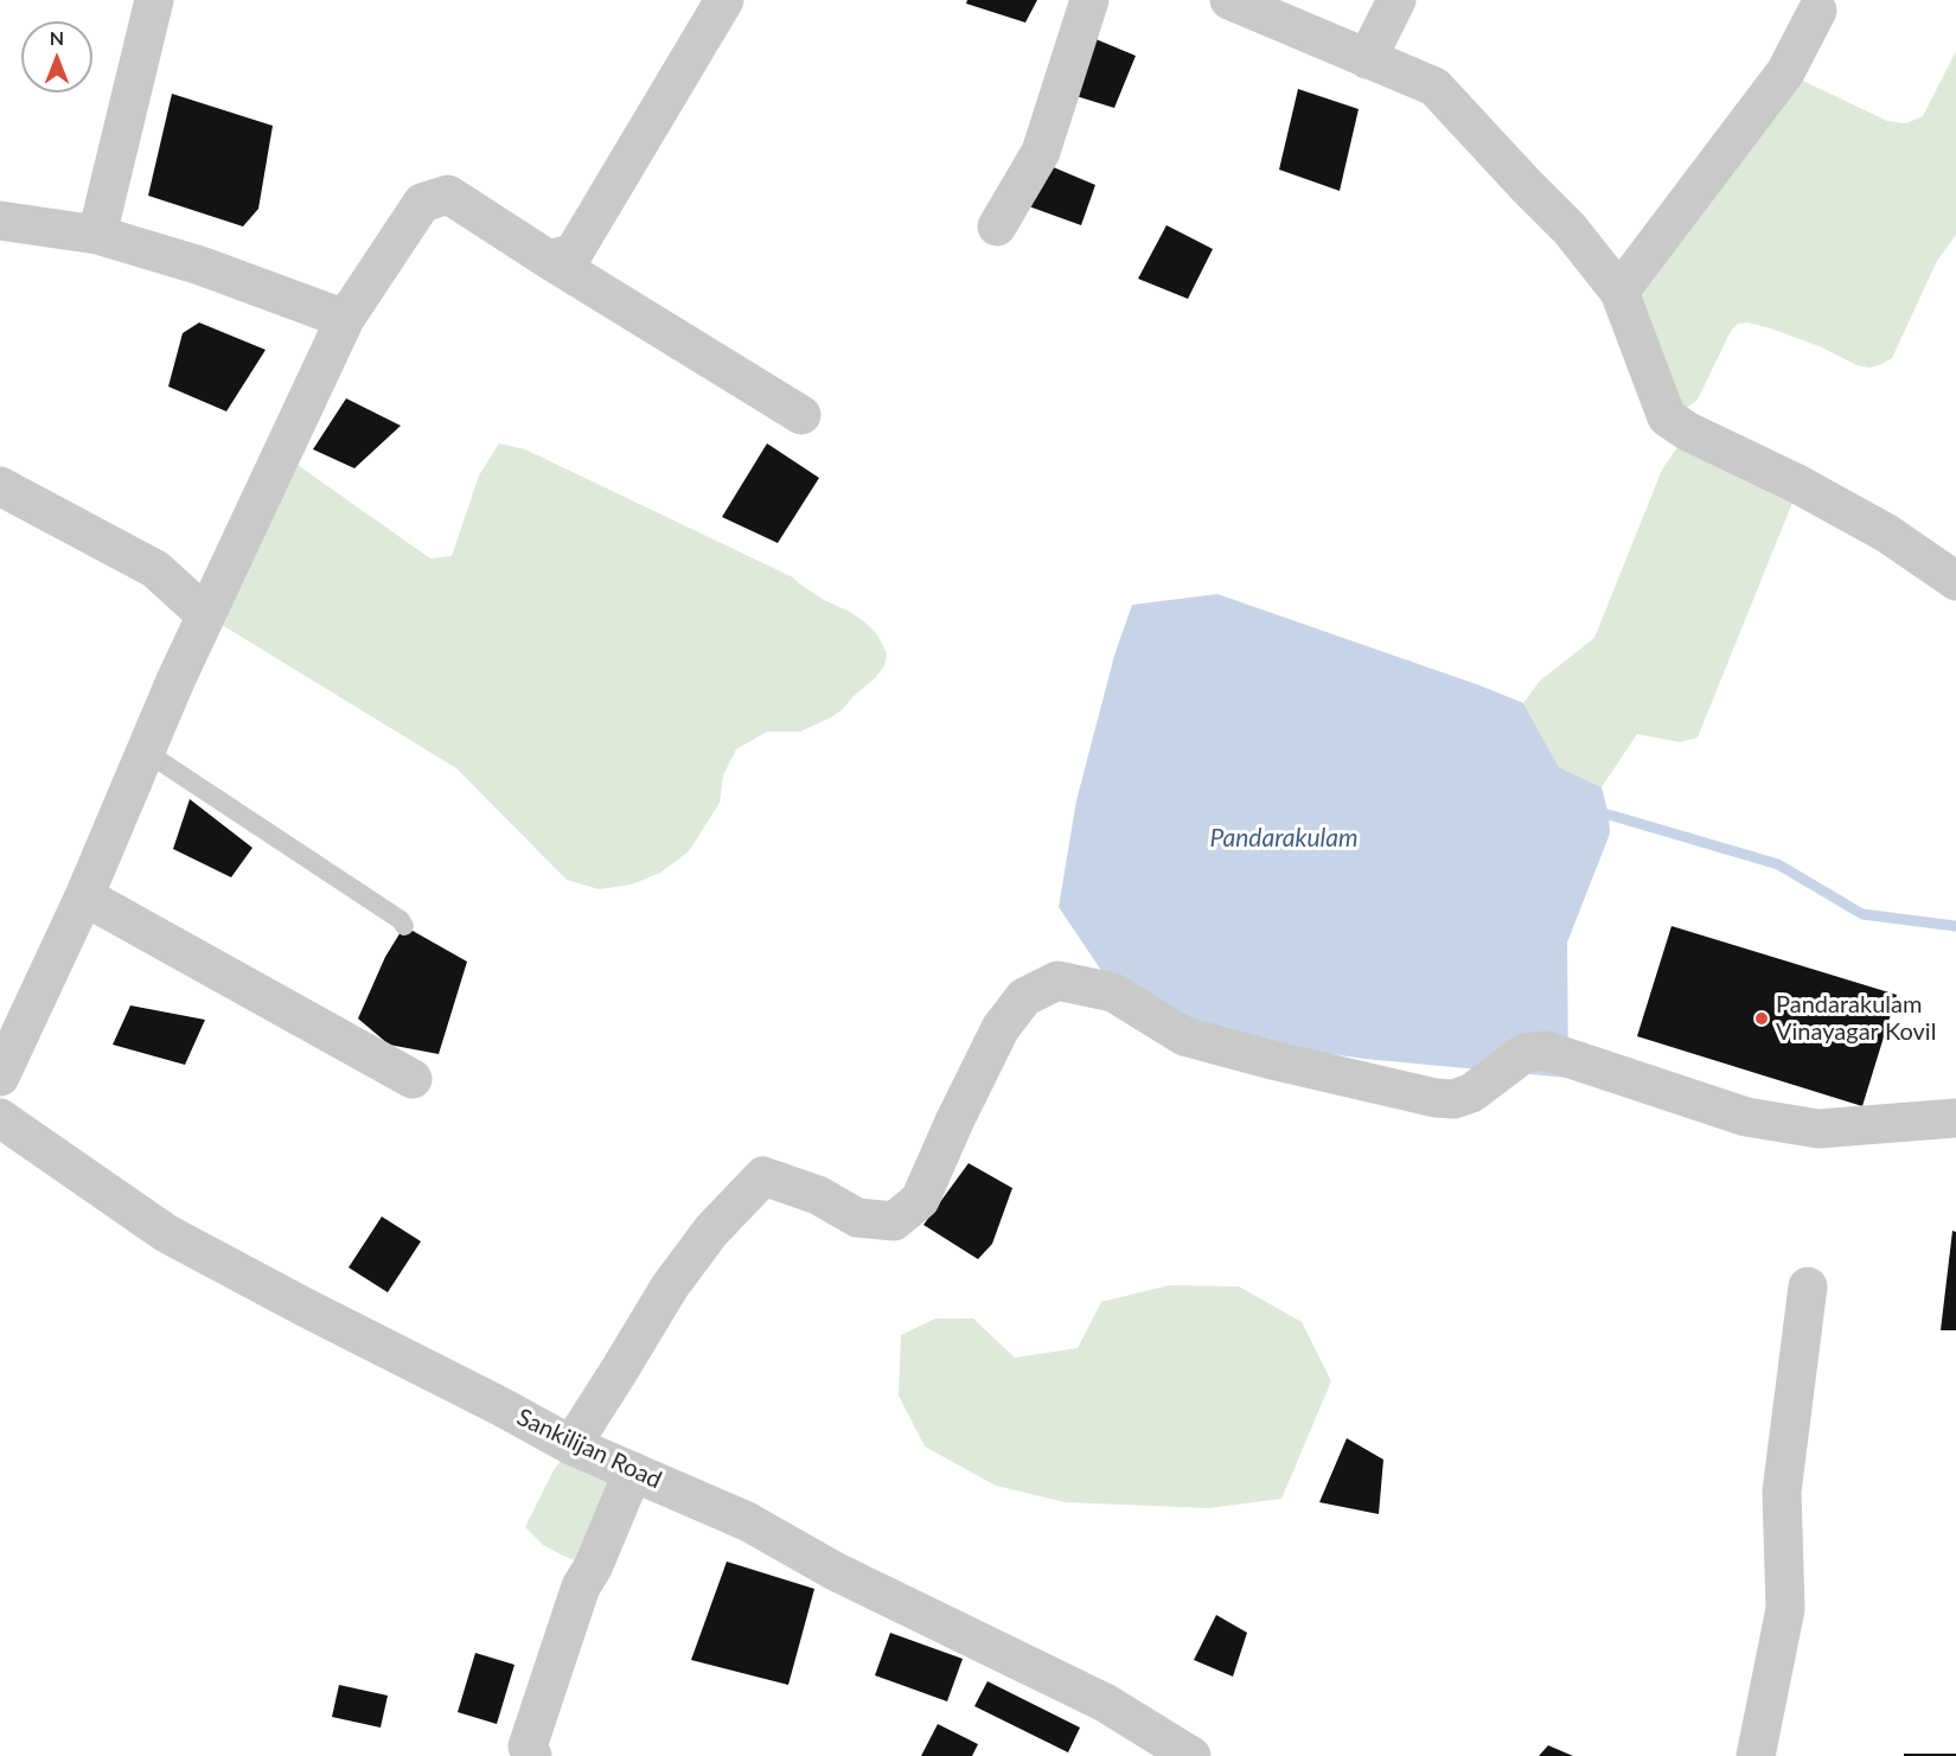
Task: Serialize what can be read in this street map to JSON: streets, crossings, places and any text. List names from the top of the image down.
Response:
{
  "streets": {
    "street": ["Sankilijan Road"]
  },
  "water": ["Pandarakulam"],
  "places": ["Pandarakulam Vinayagar Kovil"],
  "north": "top"
}
